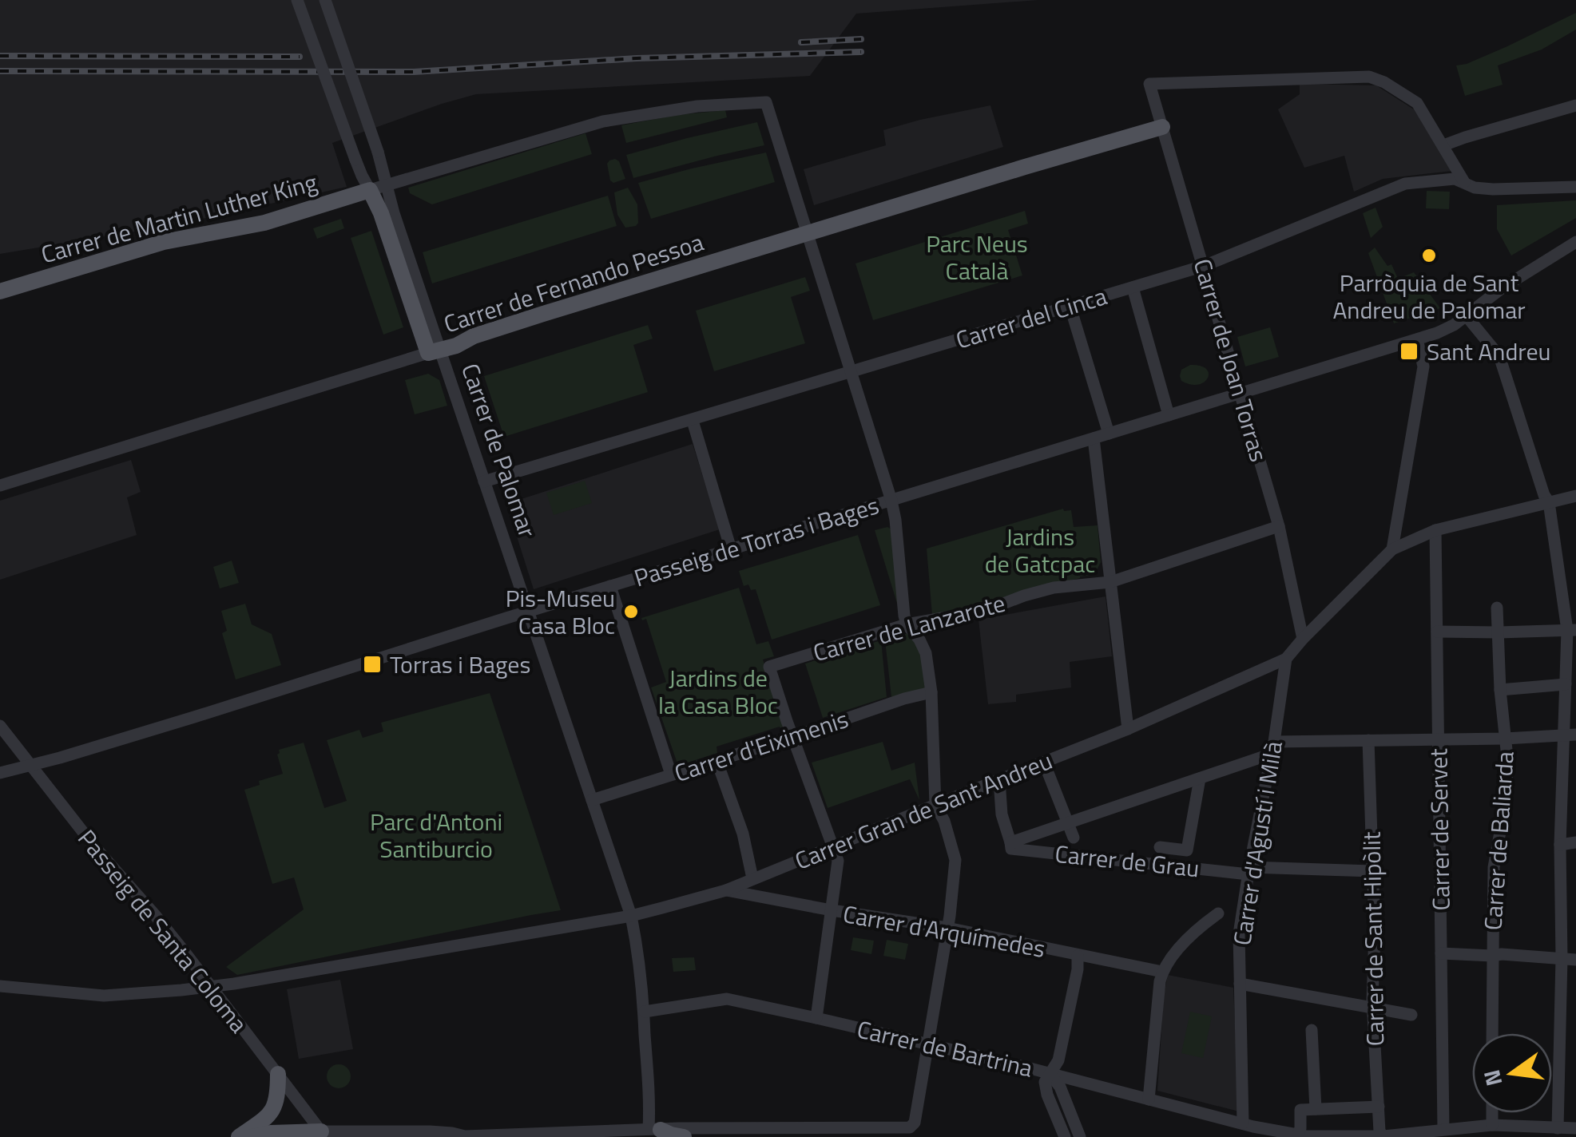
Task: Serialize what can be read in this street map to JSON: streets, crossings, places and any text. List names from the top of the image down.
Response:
{
  "streets": {
    "main road": ["Carrer de Martin Luther King", "Carrer de Fernando Pessoa", "Carrer de Palomar"],
    "street": [
      "Carrer del Cinca",
      "Carrer de Joan Torras",
      "Passeig de Torras i Bages",
      "Carrer de Lanzarote",
      "Carrer d'Eiximenis",
      "Carrer Gran de Sant Andreu",
      "Carrer de Servet",
      "Carrer de Baliarda",
      "Carrer d'Agustí i Milà",
      "Carrer de Grau",
      "Passeig de Santa Coloma",
      "Carrer d'Arquímedes",
      "Carrer de Sant Hipòlit",
      "Carrer de Bartrina"
    ]
  },
  "crossings": [
    ["Carrer de Martin Luther King", "Carrer de Palomar"],
    ["Carrer de Fernando Pessoa", "Carrer de Joan Torras"],
    ["Carrer de Fernando Pessoa", "Carrer de Palomar"],
    ["Carrer del Cinca", "Carrer de Joan Torras"],
    ["Carrer del Cinca", "Carrer de Palomar"],
    ["Carrer de Joan Torras", "Passeig de Torras i Bages"],
    ["Carrer de Joan Torras", "Carrer de Lanzarote"],
    ["Carrer de Joan Torras", "Carrer Gran de Sant Andreu"],
    ["Carrer de Palomar", "Passeig de Torras i Bages"],
    ["Carrer de Palomar", "Carrer d'Eiximenis"],
    ["Carrer de Palomar", "Carrer Gran de Sant Andreu"],
    ["Carrer de Palomar", "Carrer de Bartrina"],
    ["Passeig de Torras i Bages", "Passeig de Santa Coloma"],
    ["Carrer de Lanzarote", "Carrer d'Eiximenis"],
    ["Carrer Gran de Sant Andreu", "Carrer de Servet"],
    ["Carrer Gran de Sant Andreu", "Carrer d'Agustí i Milà"],
    ["Carrer Gran de Sant Andreu", "Passeig de Santa Coloma"],
    ["Carrer Gran de Sant Andreu", "Carrer d'Arquímedes"],
    ["Carrer de Servet", "Carrer de Grau"],
    ["Carrer de Servet", "Carrer de Bartrina"],
    ["Carrer de Baliarda", "Carrer de Grau"],
    ["Carrer d'Agustí i Milà", "Carrer de Grau"],
    ["Carrer d'Agustí i Milà", "Carrer de Bartrina"],
    ["Carrer de Grau", "Carrer de Sant Hipòlit"],
    ["Carrer de Sant Hipòlit", "Carrer de Bartrina"]
  ],
  "parks": [
    "Parc Neus Català",
    "Jardins de Gatcpac",
    "Jardins de la Casa Bloc",
    "Parc d'Antoni Santiburcio"
  ],
  "places": {
    "other": ["Parròquia de Sant Andreu de Palomar", "Pis-Museu Casa Bloc"],
    "transit": ["Sant Andreu", "Torras i Bages"]
  },
  "north": "left"
}
